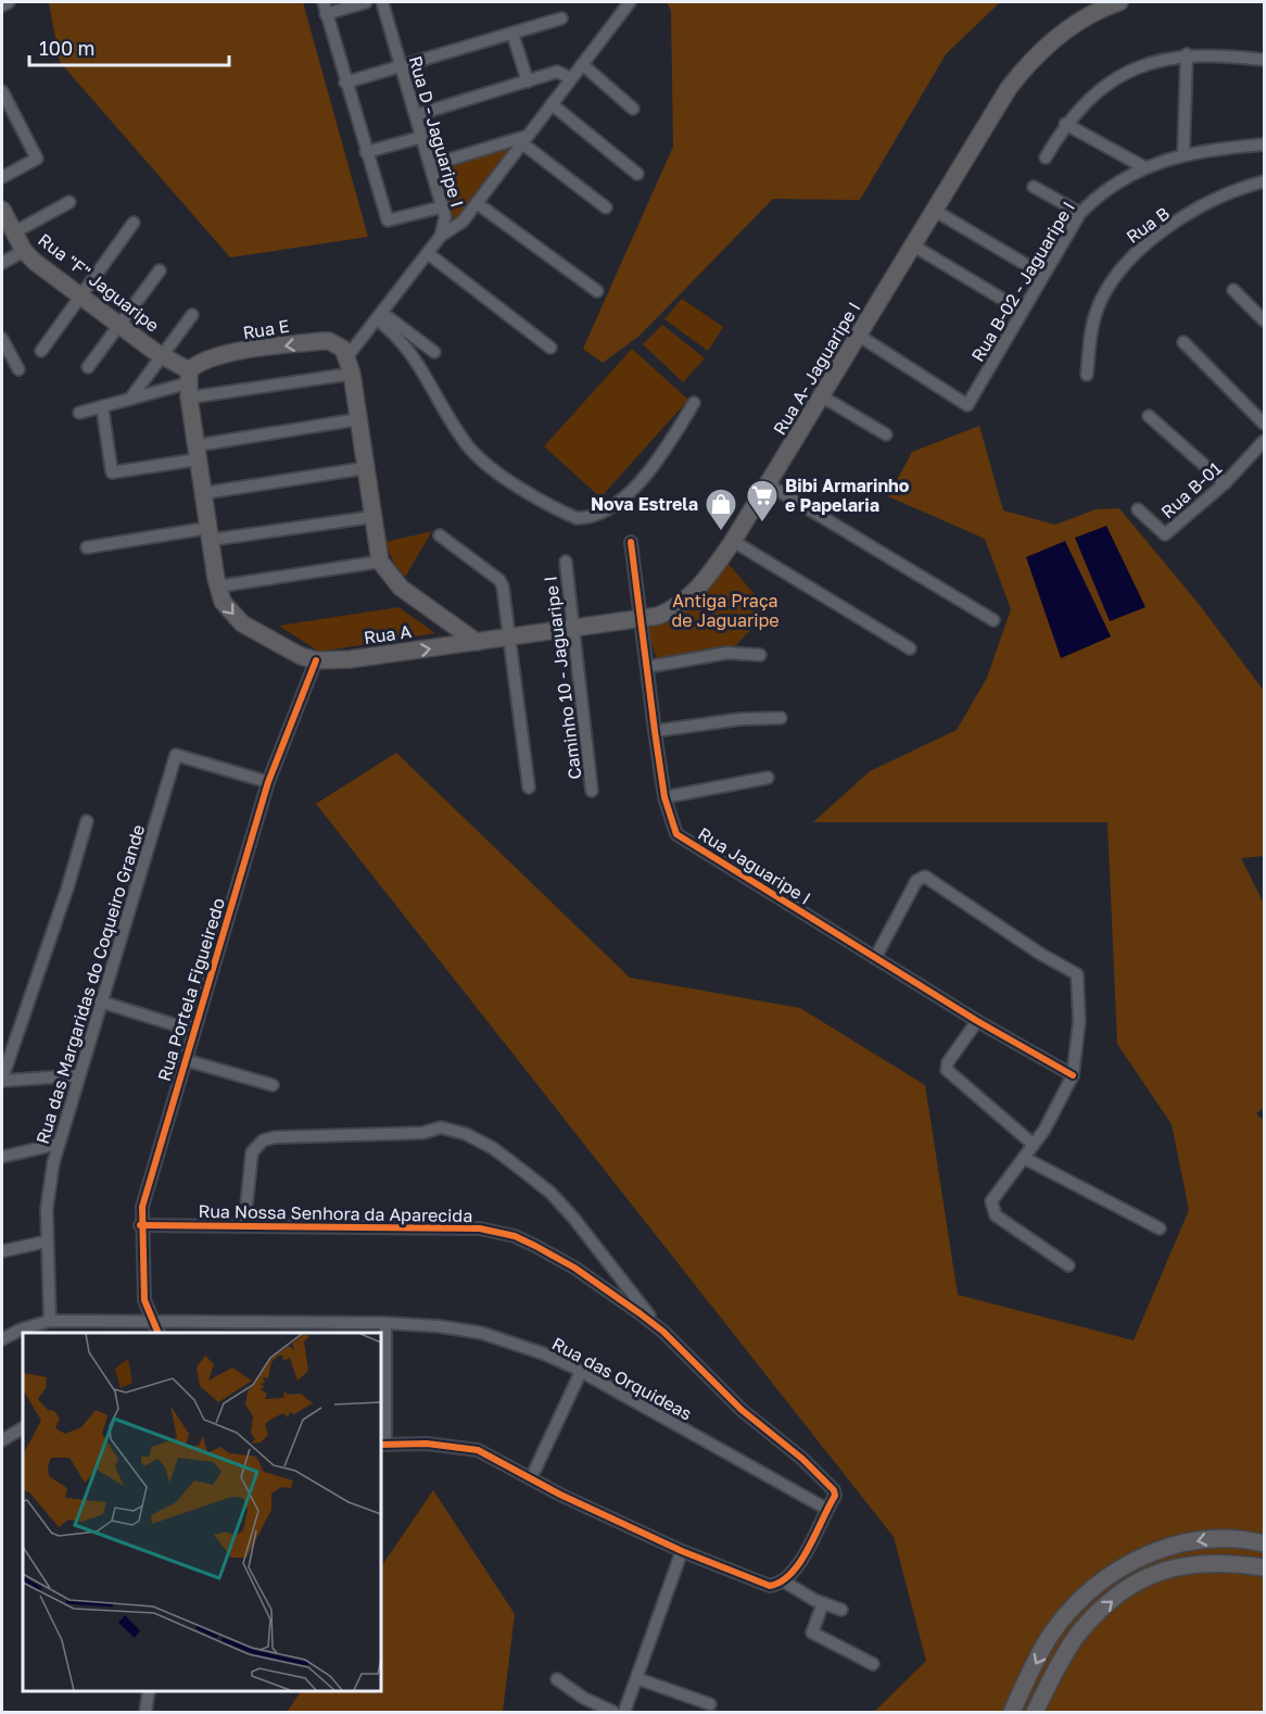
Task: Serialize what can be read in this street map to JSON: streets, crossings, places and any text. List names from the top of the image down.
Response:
{
  "streets": {
    "main road": [
      "Rua \"F\" Jaguaripe",
      "Rua E",
      "Rua A- Jaguaripe I",
      "Rua A"
    ],
    "street": [
      "Rua D - Jaguaripe I",
      "Rua B",
      "Rua B-02 - Jaguaripe I",
      "Rua B-01",
      "Caminho 10 - Jaguaripe I",
      "Rua Jaguaripe I",
      "Rua das Margaridas do Coqueiro Grande",
      "Rua Portela Figueiredo",
      "Rua Nossa Senhora da Aparecida",
      "Rua das Orquideas"
    ]
  },
  "crossings": [
    ["Rua D - Jaguaripe I", "Rua E"],
    ["Rua D - Jaguaripe I", "Rua A"],
    ["Rua B-02 - Jaguaripe I", "Rua A- Jaguaripe I"],
    ["Rua \"F\" Jaguaripe", "Rua E"],
    ["Rua \"F\" Jaguaripe", "Rua A"],
    ["Rua E", "Rua A"],
    ["Rua A- Jaguaripe I", "Rua A"],
    ["Rua A- Jaguaripe I", "Caminho 10 - Jaguaripe I"],
    ["Rua A- Jaguaripe I", "Rua Jaguaripe I"],
    ["Rua A", "Rua Portela Figueiredo"],
    ["Rua das Margaridas do Coqueiro Grande", "Rua Portela Figueiredo"],
    ["Rua das Margaridas do Coqueiro Grande", "Rua das Orquideas"],
    ["Rua Portela Figueiredo", "Rua Nossa Senhora da Aparecida"],
    ["Rua Portela Figueiredo", "Rua das Orquideas"],
    ["Rua Nossa Senhora da Aparecida", "Rua das Orquideas"]
  ],
  "one_way": ["Rua E"],
  "parks": ["Antiga Praça de Jaguaripe"],
  "places": {
    "supermarket": ["Bibi Armarinho e Papelaria"],
    "shop": ["Nova Estrela"]
  },
  "scale_bar": "100 m"
}
